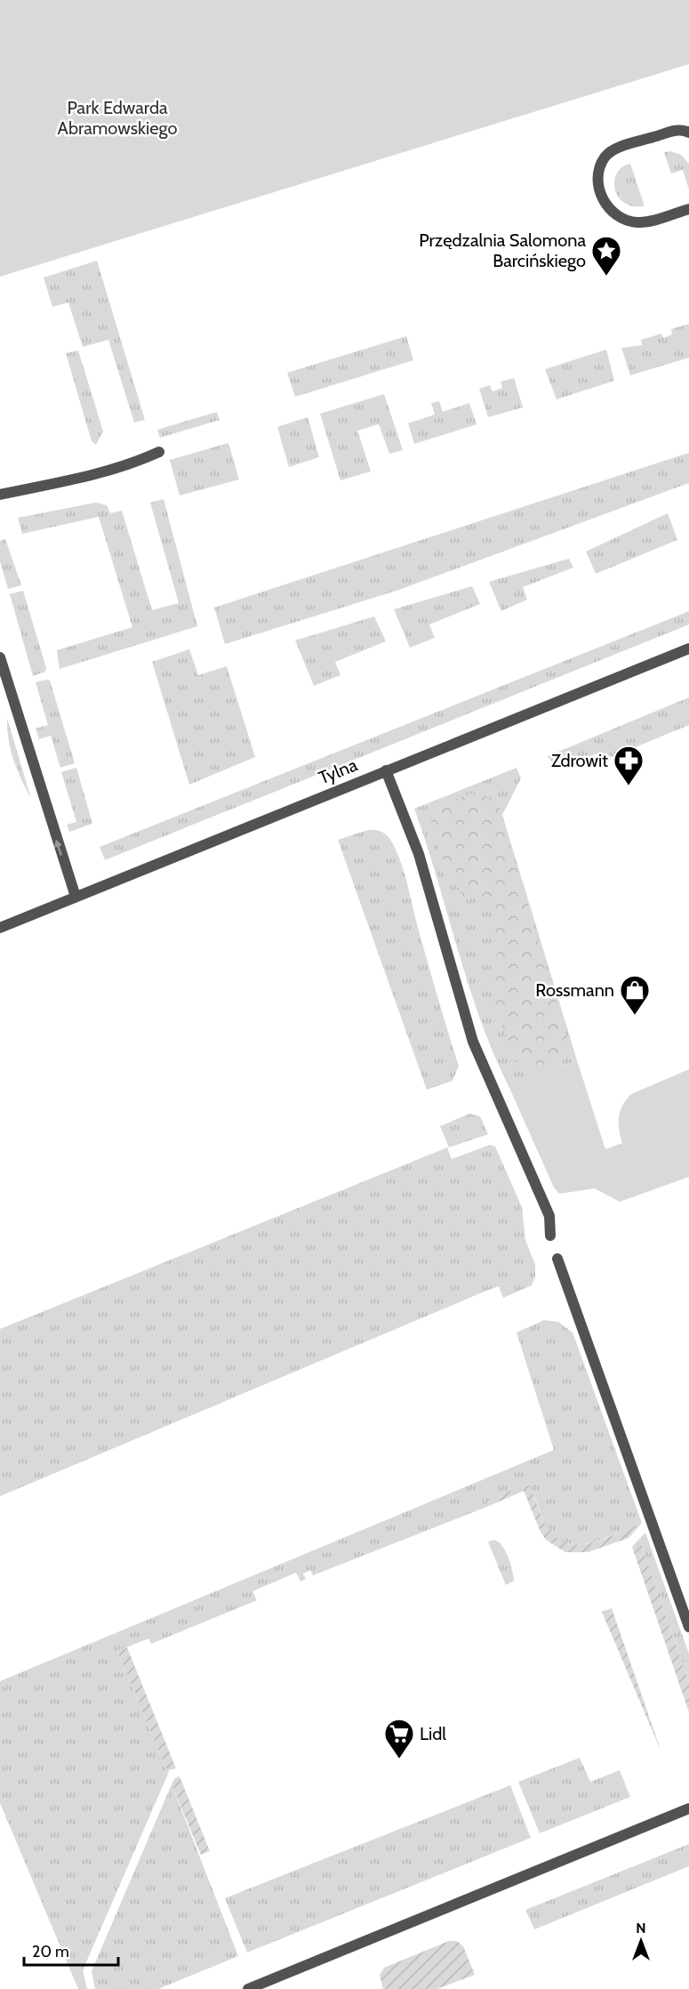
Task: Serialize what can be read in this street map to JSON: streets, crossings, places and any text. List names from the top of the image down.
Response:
{
  "streets": {
    "street": ["Tylna"]
  },
  "parks": ["Park Edwarda Abramowskiego"],
  "places": {
    "place": ["Przędzalnia Salomona Barcińskiego"],
    "pharmacy": ["Zdrowit"],
    "shop": ["Rossmann"],
    "supermarket": ["Lidl"]
  },
  "scale_bar": "20 m",
  "north": "top"
}
